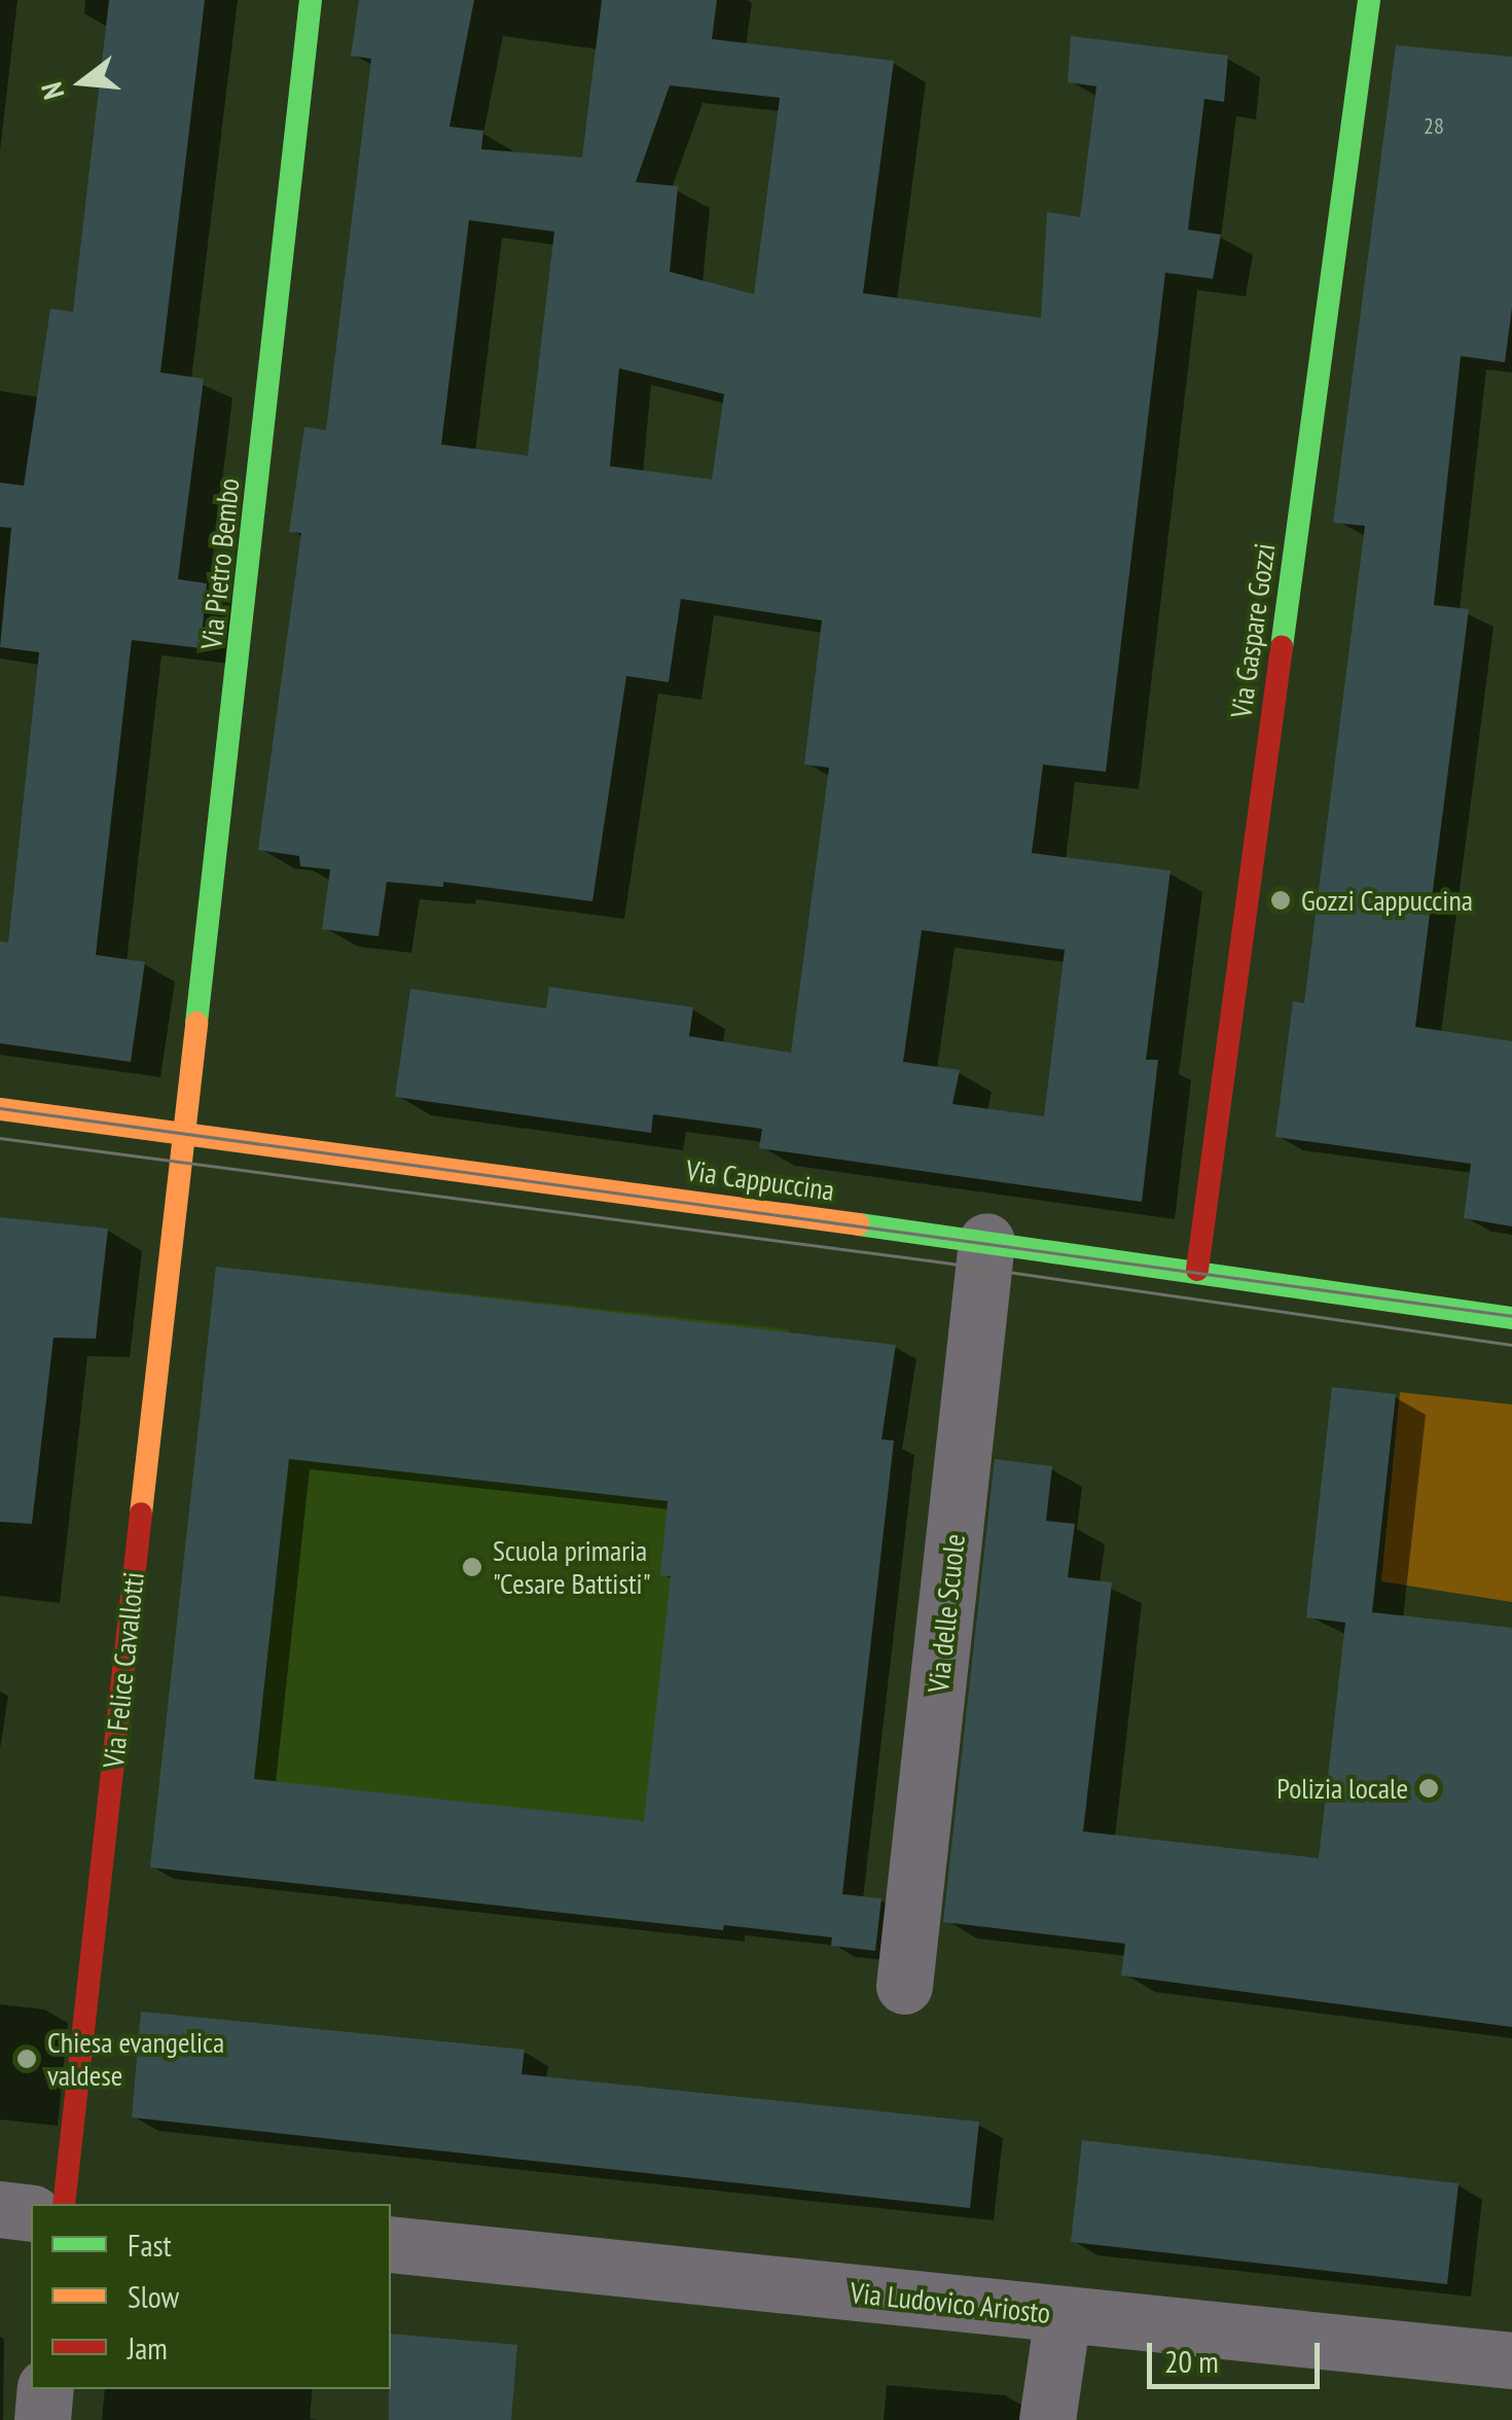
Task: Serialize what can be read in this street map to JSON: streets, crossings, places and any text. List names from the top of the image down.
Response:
{
  "streets": {
    "street": [
      "Via Pietro Bembo",
      "Via Gaspare Gozzi",
      "Via Cappuccina",
      "Via delle Scuole",
      "Via Felice Cavallotti",
      "Via Ludovico Ariosto"
    ]
  },
  "crossings": [
    ["Via Pietro Bembo", "Via Cappuccina"],
    ["Via Pietro Bembo", "Via Felice Cavallotti"],
    ["Via Gaspare Gozzi", "Via Cappuccina"],
    ["Via Cappuccina", "Via delle Scuole"],
    ["Via Cappuccina", "Via Felice Cavallotti"]
  ],
  "places": [
    "Gozzi Cappuccina",
    "Scuola primaria \"Cesare Battisti\"",
    "Polizia locale",
    "Chiesa evangelica valdese"
  ],
  "house_numbers": ["28"],
  "legend": ["Fast", "Slow", "Jam"],
  "scale_bar": "20 m",
  "north": "left"
}
